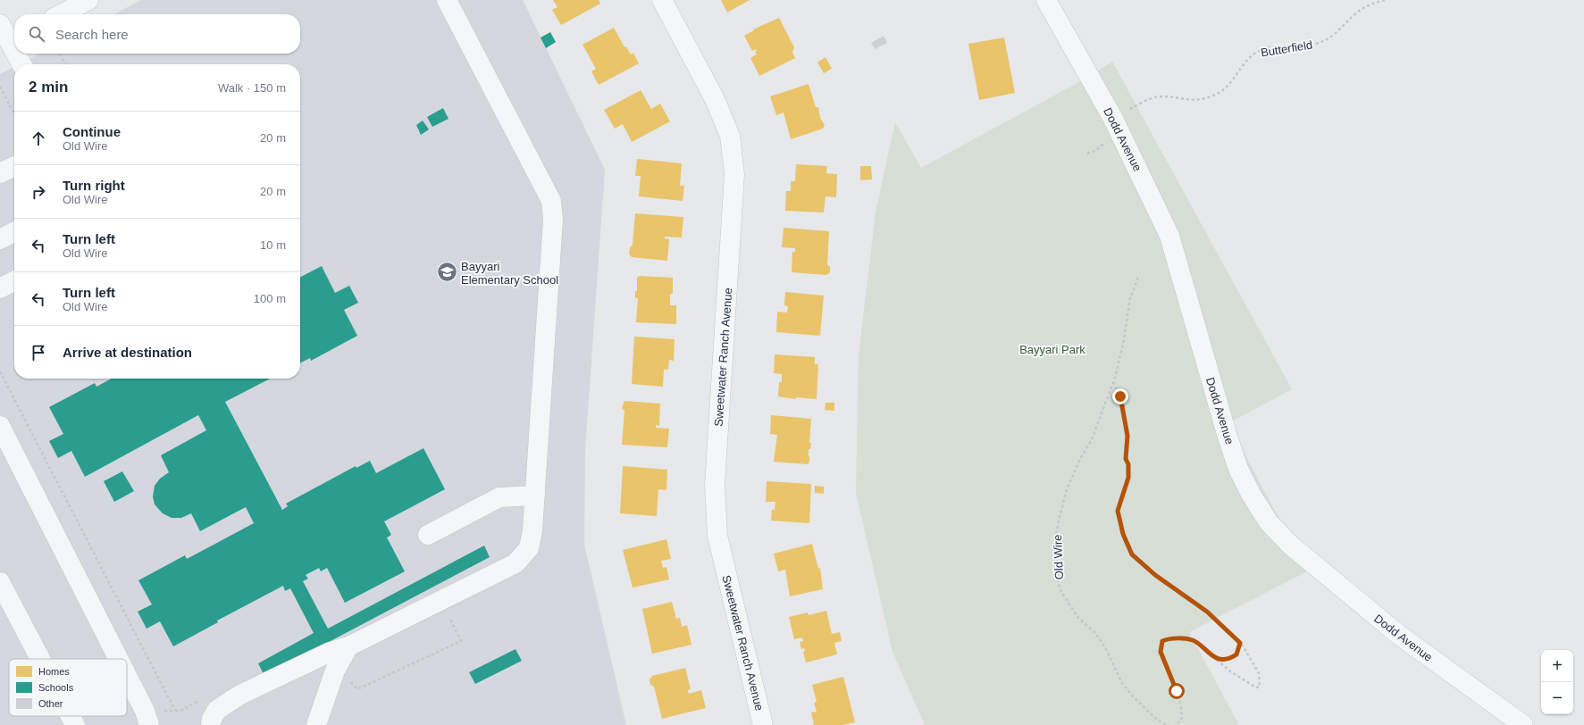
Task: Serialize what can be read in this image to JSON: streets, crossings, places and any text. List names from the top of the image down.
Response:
{
  "streets": {
    "street": ["Dodd Avenue", "Sweetwater Ranch Avenue"],
    "path": ["Butterfield", "Old Wire"]
  },
  "parks": ["Bayyari Park"],
  "places": {
    "school or university": ["Bayyari Elementary School"]
  },
  "legend": ["Homes", "Schools", "Other"],
  "page": {
    "search": "Search here",
    "heading": ["2 min", "Walk · 150 m"],
    "list": [
      ["Continue", "Old Wire", "20 m"],
      ["Turn right", "Old Wire", "20 m"],
      ["Turn left", "Old Wire", "10 m"],
      ["Turn left", "Old Wire", "100 m"],
      "Arrive at destination"
    ],
    "map_buttons": ["+", "−"]
  }
}
